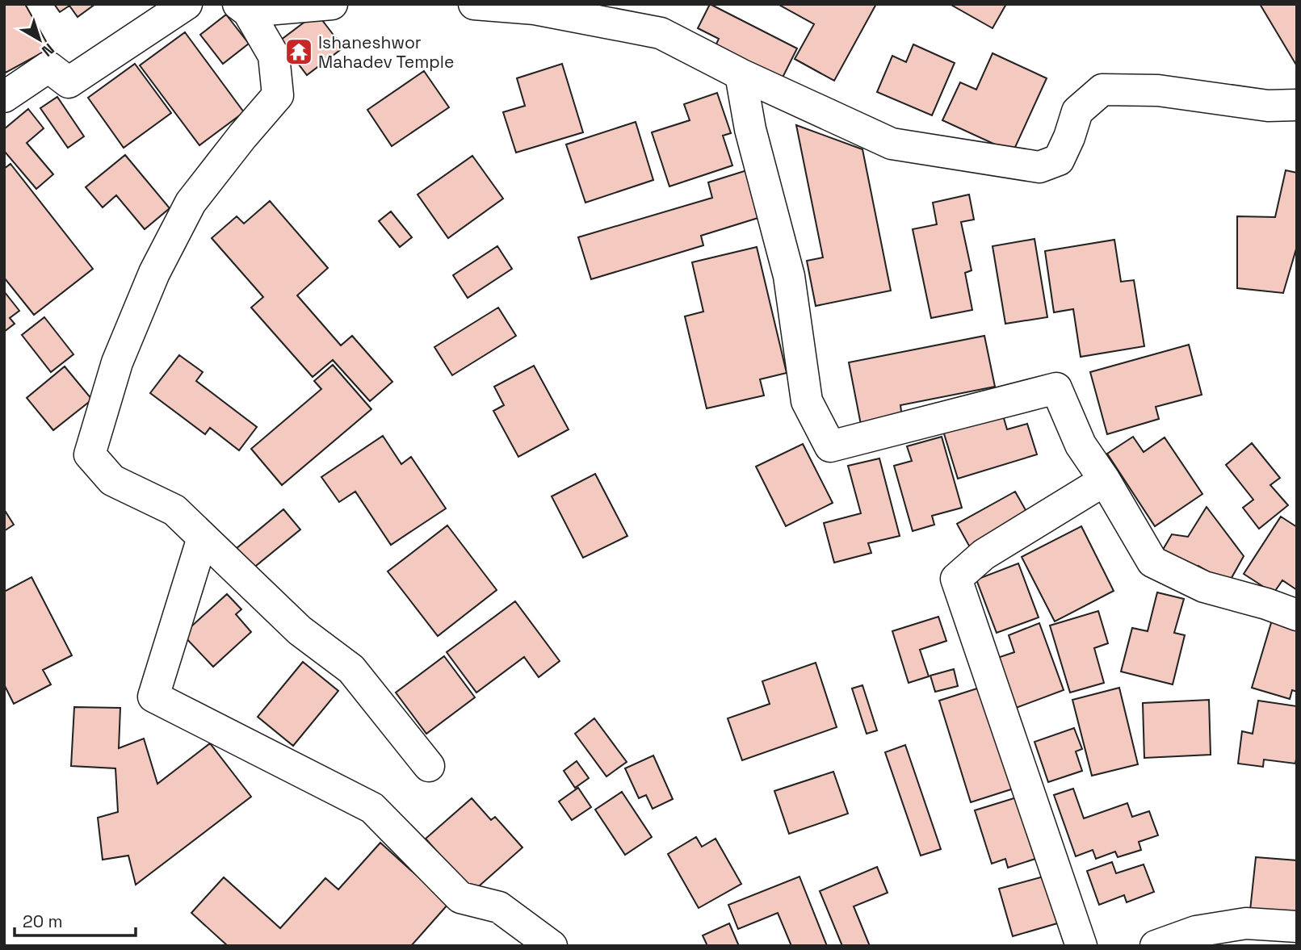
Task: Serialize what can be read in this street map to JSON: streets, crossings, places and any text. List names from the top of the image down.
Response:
{
  "places": {
    "temple": ["Ishaneshwor Mahadev Temple"]
  },
  "scale_bar": "20 m",
  "north": "bottom right"
}
